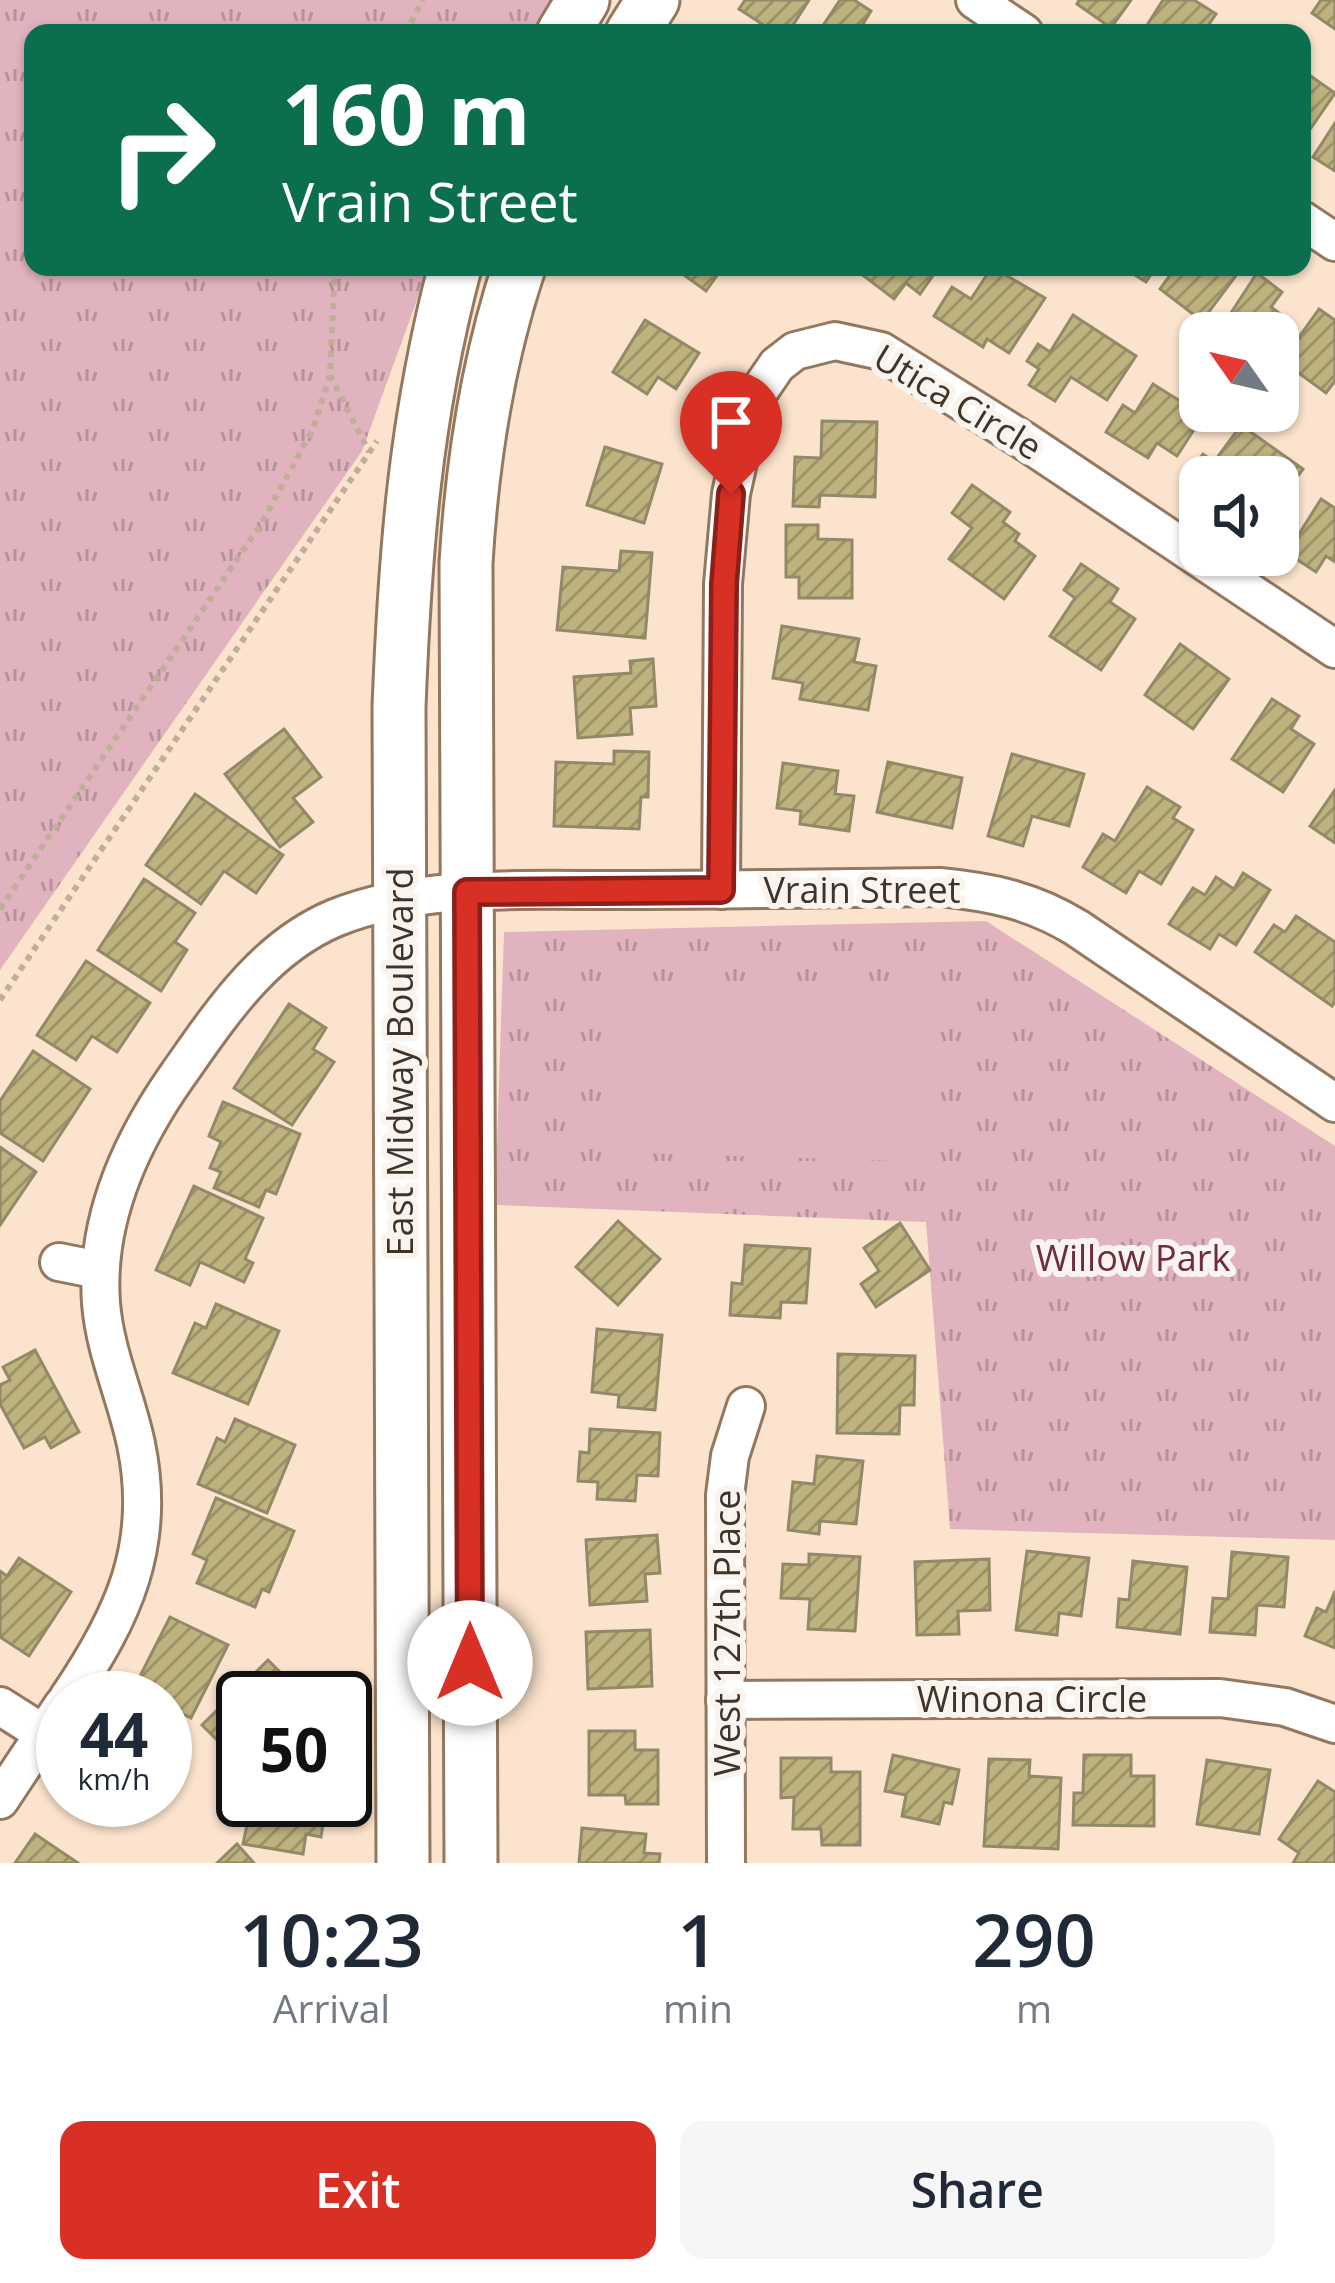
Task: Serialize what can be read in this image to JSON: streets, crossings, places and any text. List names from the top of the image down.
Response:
{
  "streets": {
    "main road": ["East Midway Boulevard"],
    "street": [
      "Utica Circle",
      "Vrain Street",
      "West 127th Place",
      "Winona Circle"
    ]
  },
  "crossings": [
    ["Utica Circle", "Vrain Street"],
    ["Vrain Street", "East Midway Boulevard"],
    ["West 127th Place", "Winona Circle"]
  ],
  "parks": ["Willow Park"],
  "north": "top left",
  "page": {
    "turn": ["160 m", "Vrain Street"],
    "speed": "44 km/h",
    "limit": "50",
    "eta": [
      "10:23",
      "Arrival",
      "1",
      "min",
      "290",
      "m"
    ],
    "buttons": ["Exit", "Share"]
  }
}
